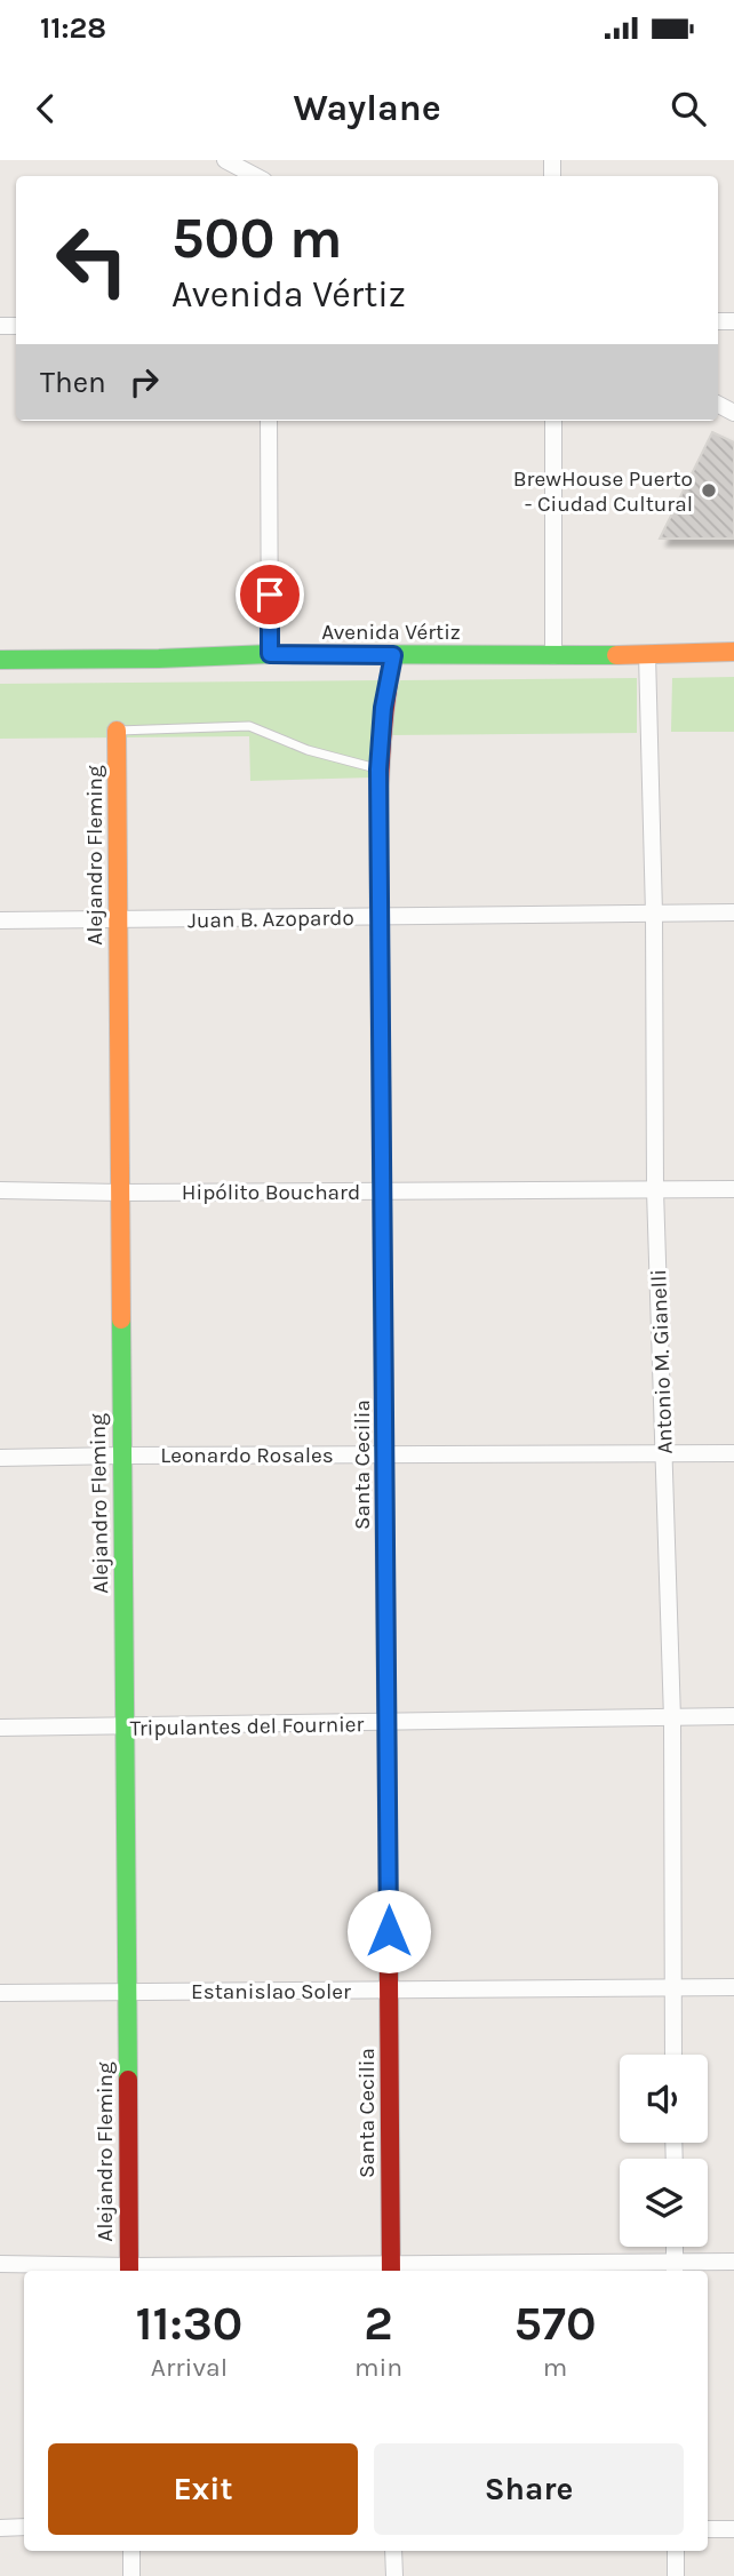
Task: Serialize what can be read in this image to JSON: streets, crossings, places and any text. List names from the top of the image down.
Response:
{
  "streets": {
    "street": [
      "Avenida Vértiz",
      "Alejandro Fleming",
      "Juan B. Azopardo",
      "Hipólito Bouchard",
      "Antonio M. Gianelli",
      "Leonardo Rosales",
      "Santa Cecilia",
      "Tripulantes del Fournier",
      "Estanislao Soler"
    ]
  },
  "crossings": [
    ["Avenida Vértiz", "Antonio M. Gianelli"],
    ["Avenida Vértiz", "Santa Cecilia"],
    ["Alejandro Fleming", "Juan B. Azopardo"],
    ["Alejandro Fleming", "Hipólito Bouchard"],
    ["Alejandro Fleming", "Leonardo Rosales"],
    ["Alejandro Fleming", "Tripulantes del Fournier"],
    ["Alejandro Fleming", "Estanislao Soler"],
    ["Juan B. Azopardo", "Antonio M. Gianelli"],
    ["Juan B. Azopardo", "Santa Cecilia"],
    ["Hipólito Bouchard", "Antonio M. Gianelli"],
    ["Hipólito Bouchard", "Santa Cecilia"],
    ["Antonio M. Gianelli", "Leonardo Rosales"],
    ["Antonio M. Gianelli", "Tripulantes del Fournier"],
    ["Antonio M. Gianelli", "Estanislao Soler"],
    ["Leonardo Rosales", "Santa Cecilia"],
    ["Santa Cecilia", "Tripulantes del Fournier"],
    ["Santa Cecilia", "Estanislao Soler"]
  ],
  "places": ["BrewHouse Puerto - Ciudad Cultural"],
  "page": {
    "status": "11:28",
    "header": "Waylane",
    "turn": ["500 m", "Avenida Vértiz"],
    "then": "Then",
    "eta": [
      "11:30",
      "Arrival",
      "2",
      "min",
      "570",
      "m"
    ],
    "buttons": ["Exit", "Share"]
  }
}
